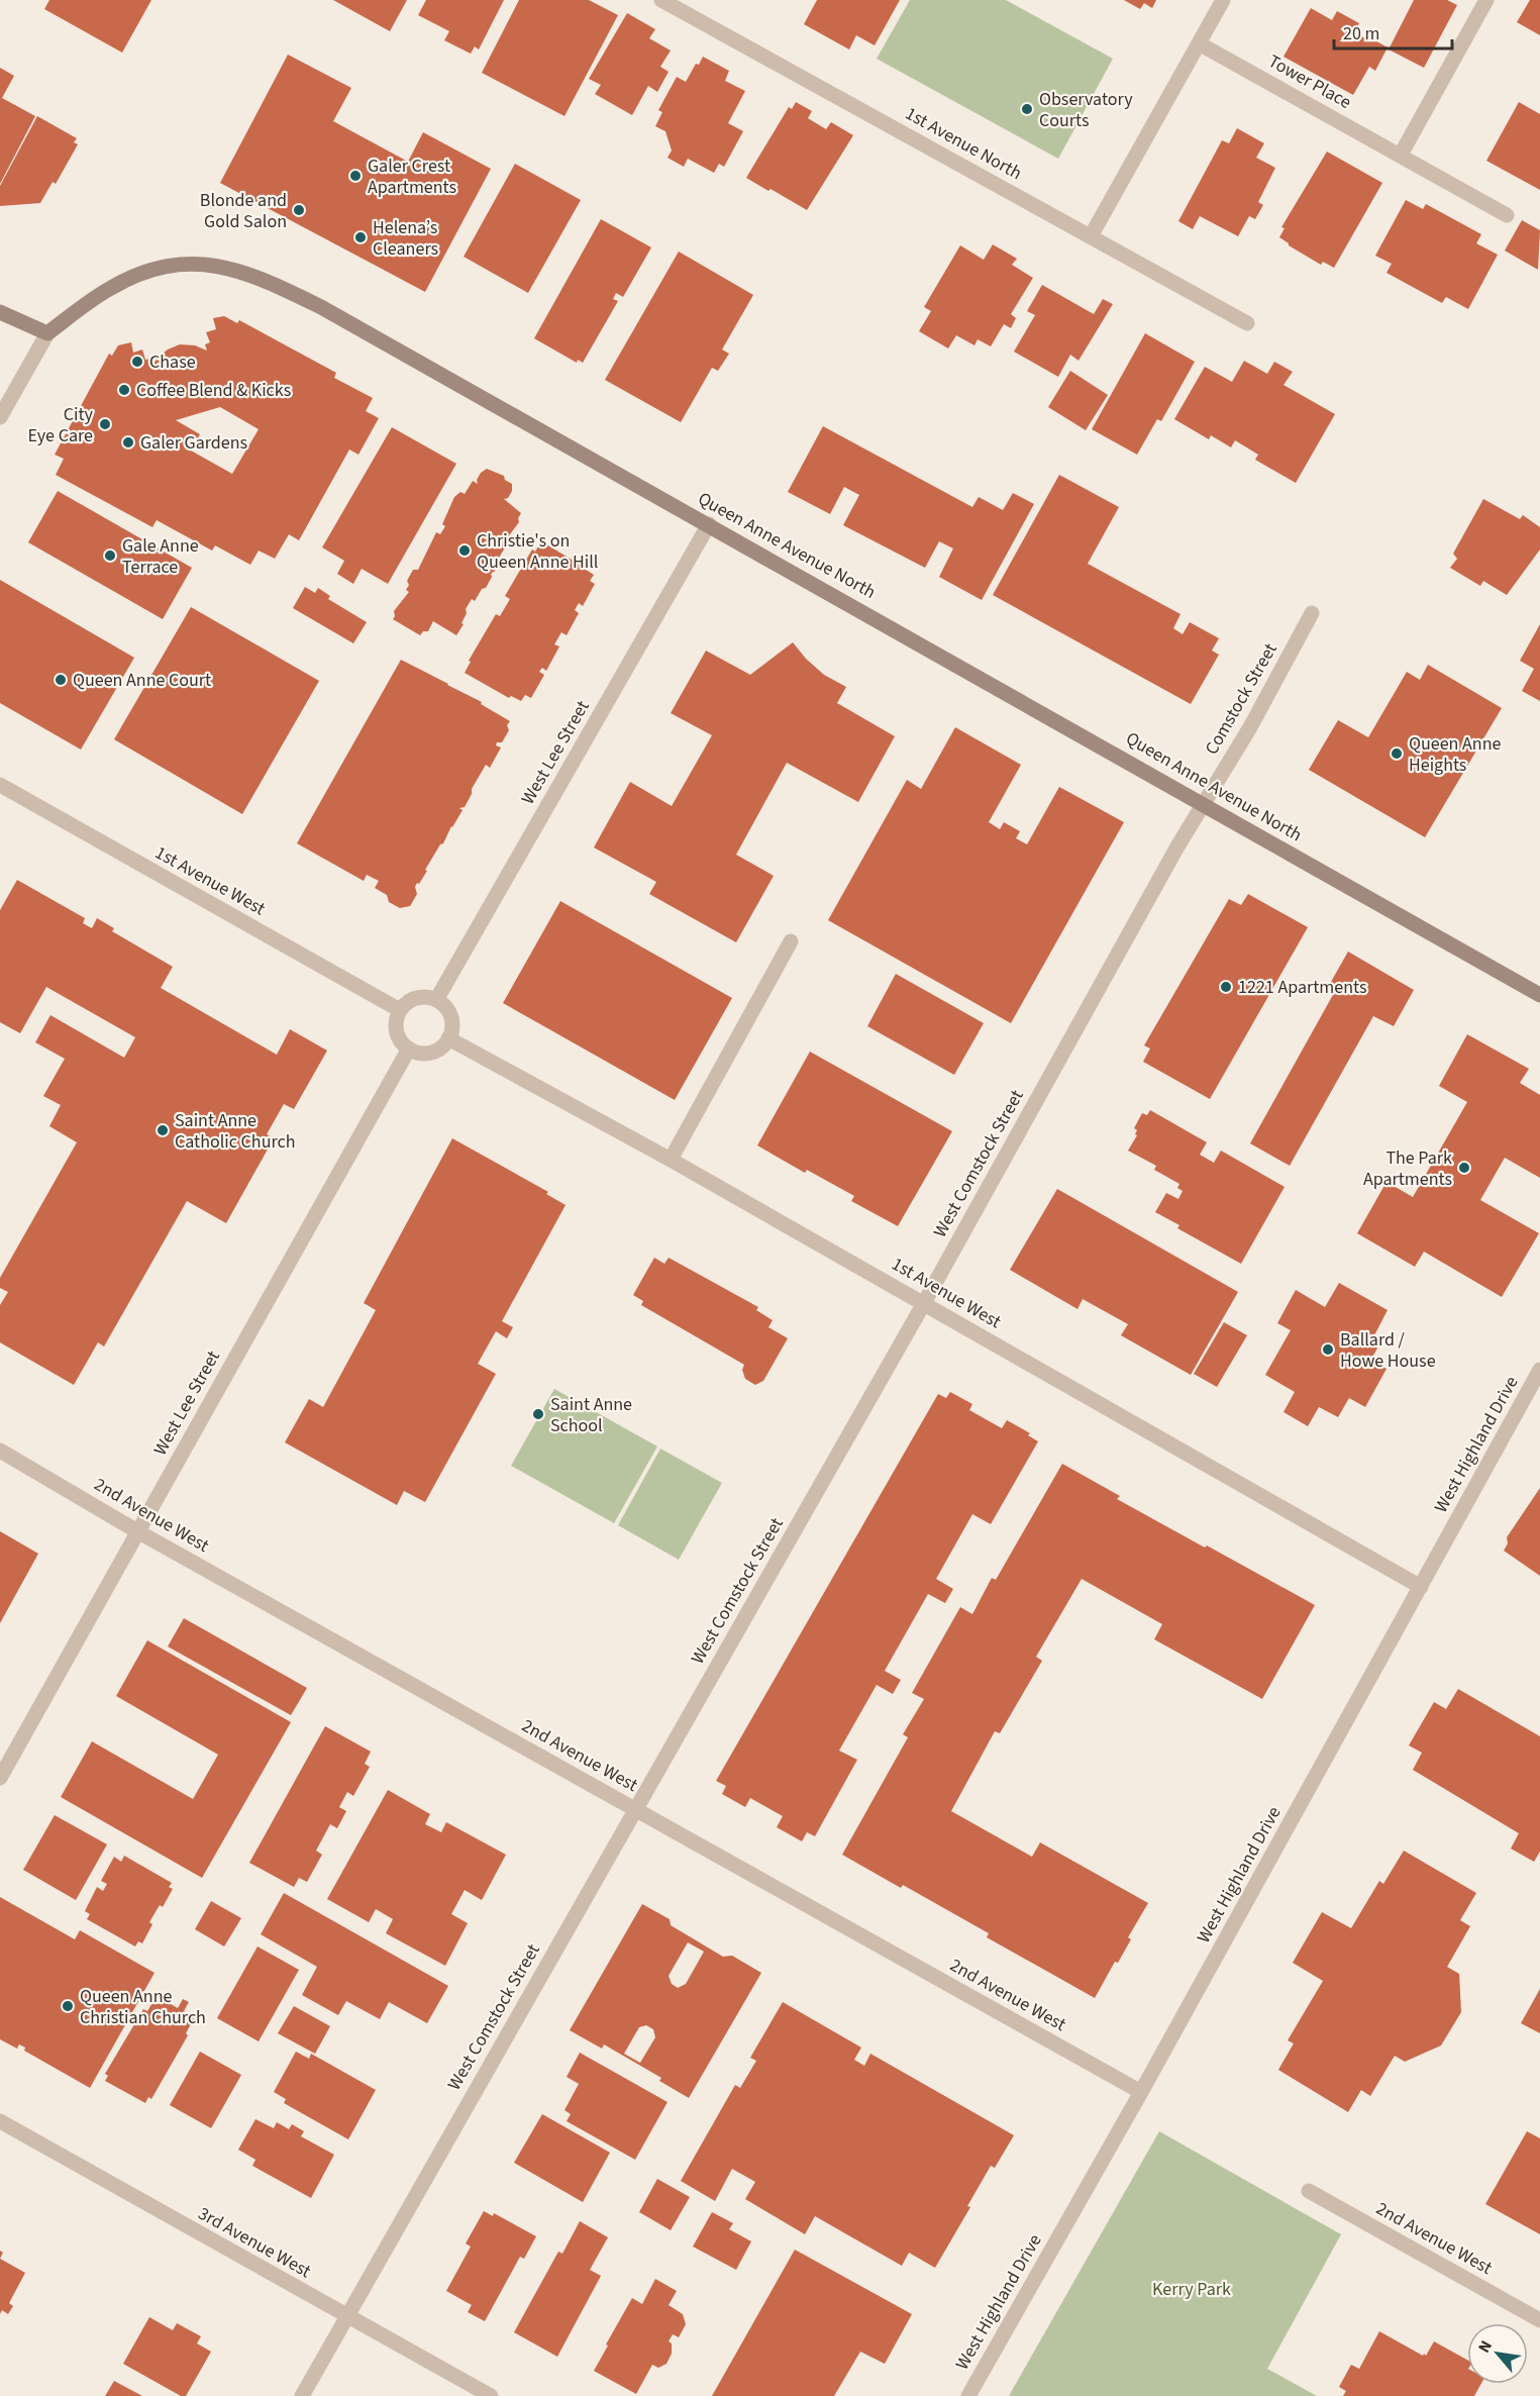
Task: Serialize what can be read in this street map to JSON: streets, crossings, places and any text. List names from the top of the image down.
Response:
{
  "streets": {
    "main road": ["Queen Anne Avenue North"],
    "street": [
      "Tower Place",
      "1st Avenue North",
      "Comstock Street",
      "West Lee Street",
      "1st Avenue West",
      "West Comstock Street",
      "West Highland Drive",
      "2nd Avenue West",
      "3rd Avenue West"
    ]
  },
  "crossings": [
    ["Queen Anne Avenue North", "Comstock Street"],
    ["Queen Anne Avenue North", "West Lee Street"],
    ["Queen Anne Avenue North", "West Comstock Street"],
    ["Comstock Street", "West Comstock Street"],
    ["West Lee Street", "1st Avenue West"],
    ["West Lee Street", "2nd Avenue West"],
    ["1st Avenue West", "West Comstock Street"],
    ["1st Avenue West", "West Highland Drive"],
    ["West Comstock Street", "2nd Avenue West"],
    ["West Comstock Street", "3rd Avenue West"],
    ["West Highland Drive", "2nd Avenue West"]
  ],
  "parks": ["Kerry Park"],
  "places": [
    "Observatory Courts",
    "Galer Crest Apartments",
    "Blonde and Gold Salon",
    "Helena’s Cleaners",
    "Chase",
    "Coffee Blend & Kicks",
    "City Eye Care",
    "Galer Gardens",
    "Christie's on Queen Anne Hill",
    "Gale Anne Terrace",
    "Queen Anne Court",
    "Queen Anne Heights",
    "1221 Apartments",
    "Saint Anne Catholic Church",
    "The Park Apartments",
    "Ballard / Howe House",
    "Saint Anne School",
    "Queen Anne Christian Church"
  ],
  "scale_bar": "20 m",
  "north": "top left"
}
